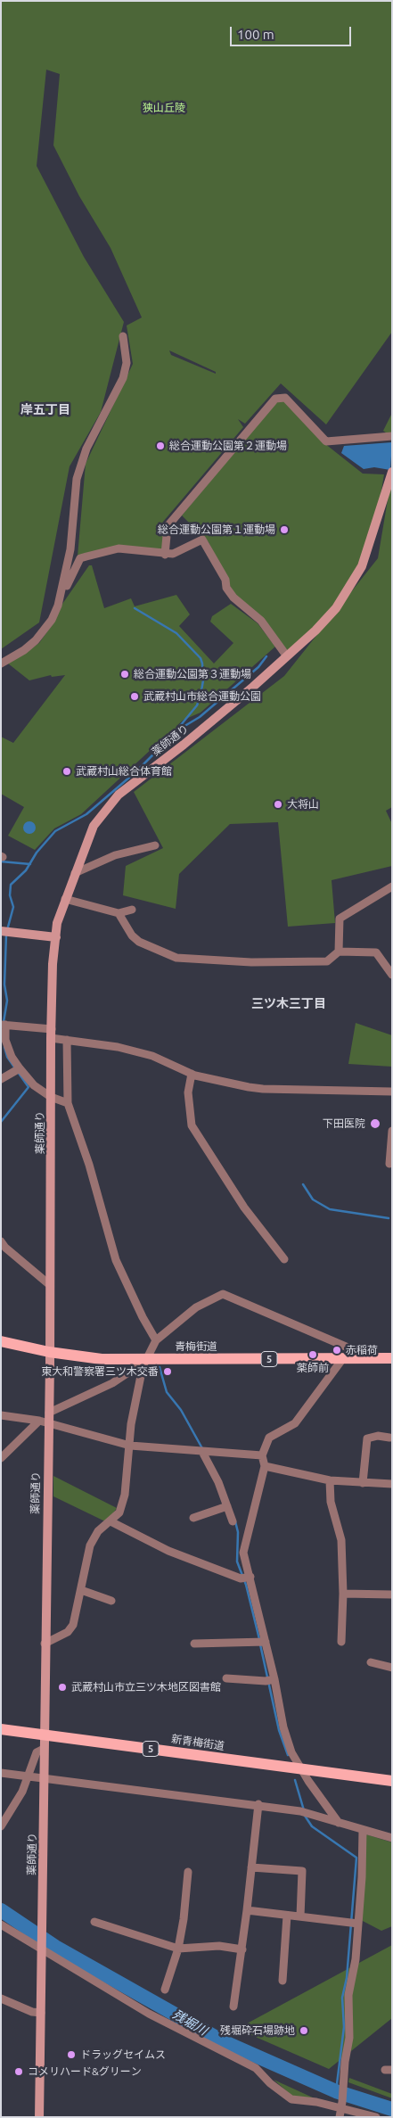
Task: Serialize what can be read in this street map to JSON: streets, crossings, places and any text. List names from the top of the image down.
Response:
{
  "streets": {
    "main road": ["青梅街道", "5", "新青梅街道"],
    "street": ["薬師通り"]
  },
  "crossings": [
    ["薬師通り", "青梅街道"],
    ["薬師通り", "新青梅街道"]
  ],
  "districts": ["岸五丁目", "三ツ木三丁目"],
  "water": ["残堀川"],
  "parks": ["狭山丘陵"],
  "places": [
    "総合運動公園第２運動場",
    "総合運動公園第１運動場",
    "総合運動公園第３運動場",
    "武蔵村山市総合運動公園",
    "武蔵村山総合体育館",
    "大将山",
    "下田医院",
    "赤稲荷",
    "薬師前",
    "東大和警察署三ツ木交番",
    "武蔵村山市立三ツ木地区図書館",
    "残堀砕石場跡地",
    "ドラッグセイムス",
    "コメリハード&グリーン"
  ],
  "scale_bar": "100 m"
}
